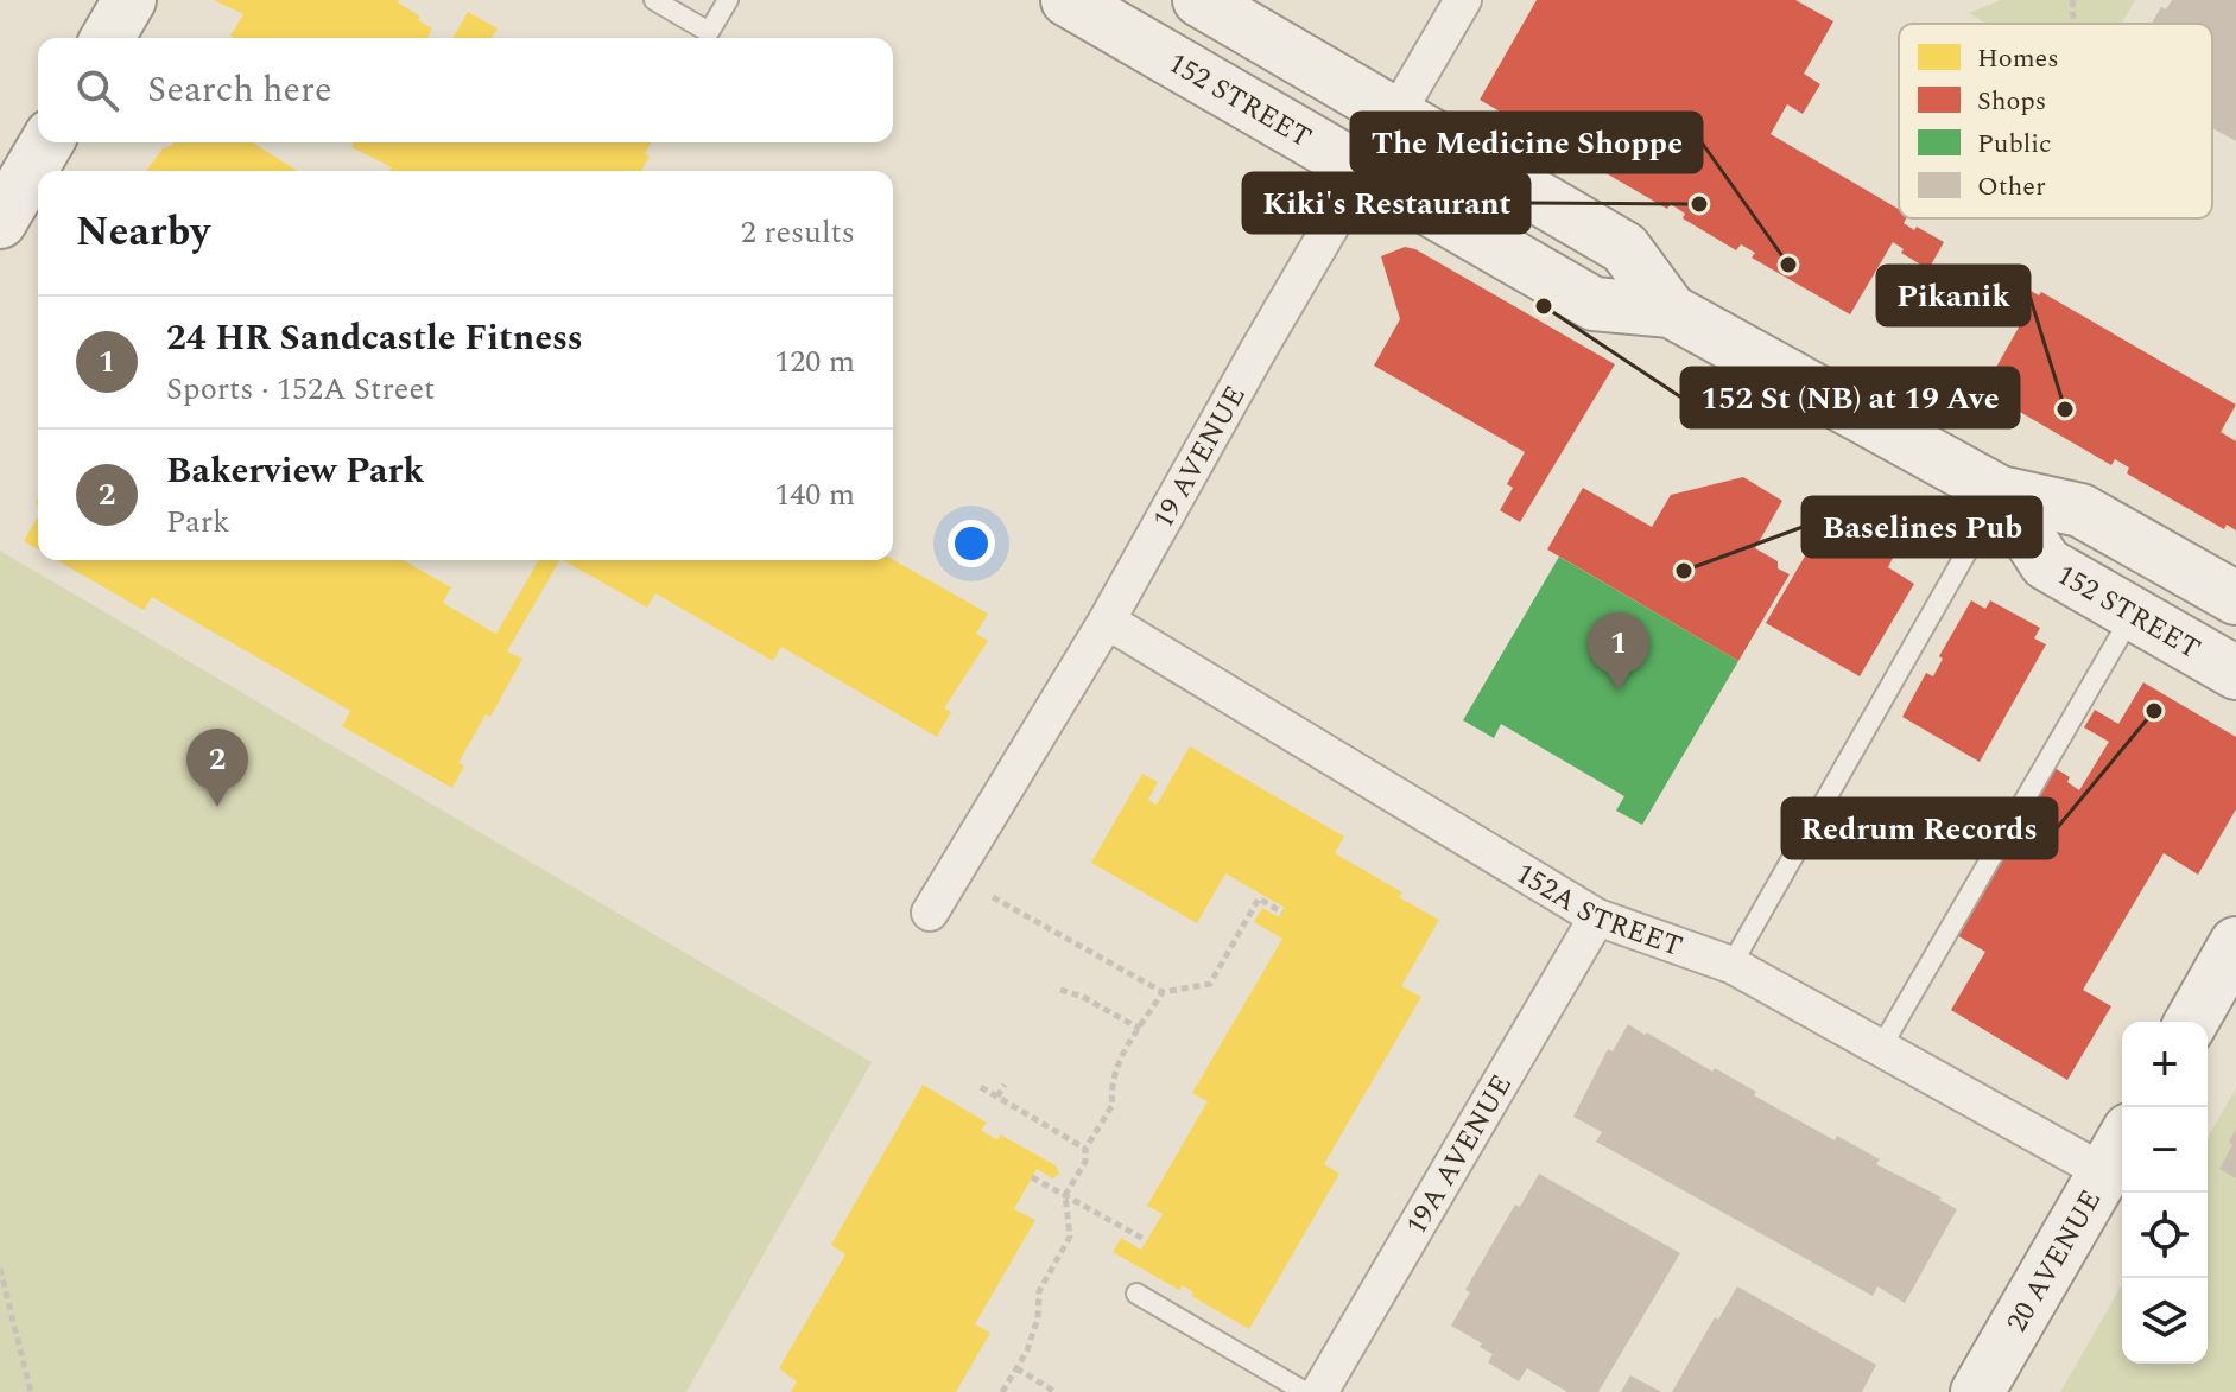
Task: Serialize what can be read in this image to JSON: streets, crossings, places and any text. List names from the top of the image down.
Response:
{
  "streets": {
    "main road": ["152 STREET", "20 AVENUE"],
    "street": ["19 AVENUE", "152A STREET", "19A AVENUE"]
  },
  "crossings": [
    ["152 STREET", "19 AVENUE"],
    ["19 AVENUE", "152A STREET"],
    ["152A STREET", "19A AVENUE"],
    ["152A STREET", "20 AVENUE"]
  ],
  "places": [
    "Kiki's Restaurant",
    "The Medicine Shoppe",
    "152 St (NB) at 19 Ave",
    "Pikanik",
    "Baselines Pub",
    "Redrum Records"
  ],
  "legend": [
    "Homes",
    "Shops",
    "Public",
    "Other"
  ],
  "page": {
    "search": "Search here",
    "heading": ["Nearby", "2 results"],
    "list": [
      {
        "mark": "1",
        "name": "24 HR Sandcastle Fitness",
        "note": "Sports · 152A Street",
        "value": "120 m"
      },
      {
        "mark": "2",
        "name": "Bakerview Park",
        "note": "Park",
        "value": "140 m"
      }
    ],
    "pins": ["1", "2"],
    "map_buttons": ["+", "−"]
  }
}
